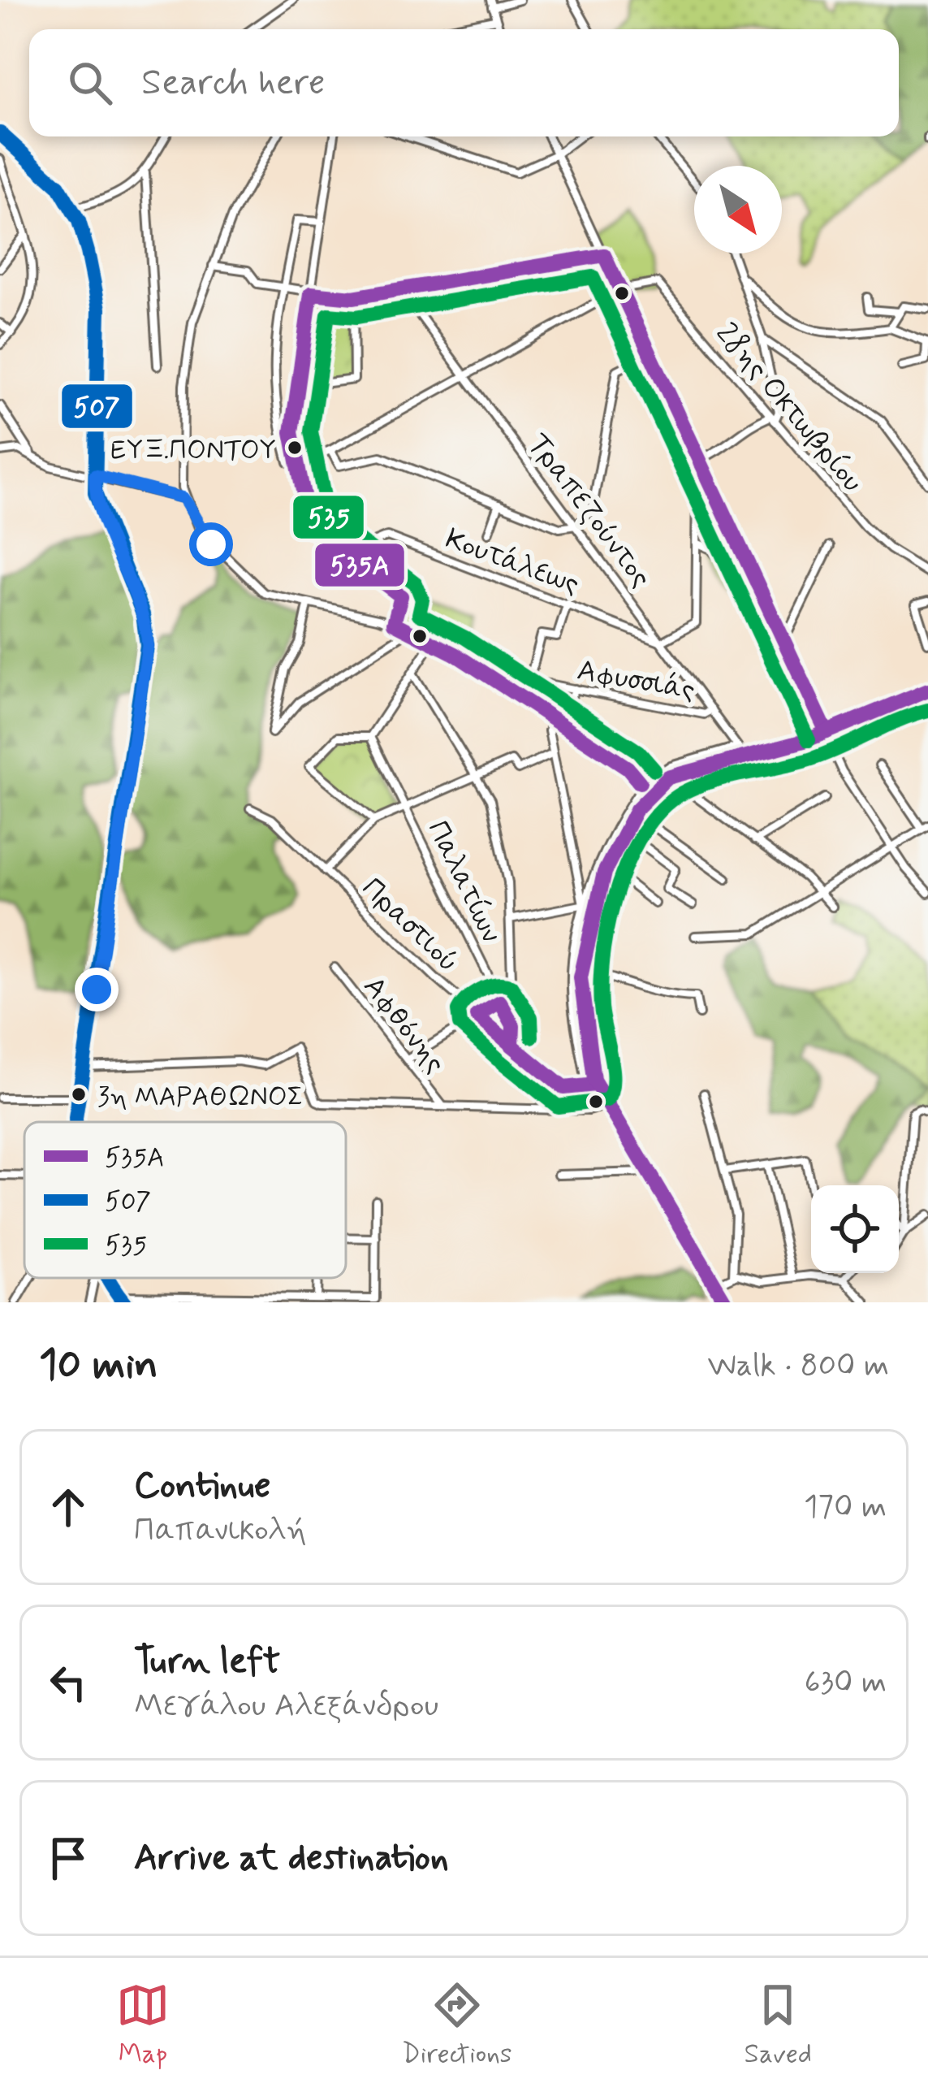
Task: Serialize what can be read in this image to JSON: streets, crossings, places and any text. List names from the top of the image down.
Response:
{
  "streets": {
    "street": [
      "28ης Οκτωβρίου",
      "Τραπεζούντος",
      "Κουτάλεως",
      "Αφυσσιάς",
      "Παλατίων",
      "Πραστιού",
      "Αφθόνης"
    ]
  },
  "crossings": [
    ["Τραπεζούντος", "Κουτάλεως"],
    ["Τραπεζούντος", "Αφυσσιάς"],
    ["Παλατίων", "Πραστιού"]
  ],
  "places": ["ΕΥΞ.ΠΟΝΤΟΥ", "3η ΜΑΡΑΘΩΝΟΣ"],
  "lines": ["transit line 507", "transit line 535A", "transit line 535"],
  "legend": ["535A", "507", "535"],
  "north": "bottom right",
  "page": {
    "search": "Search here",
    "heading": ["10 min", "Walk · 800 m"],
    "list": [
      ["Continue", "Παπανικολή", "170 m"],
      ["Turn left", "Μεγάλου Αλεξάνδρου", "630 m"],
      "Arrive at destination"
    ],
    "nav": ["Map", "Directions", "Saved"]
  }
}
